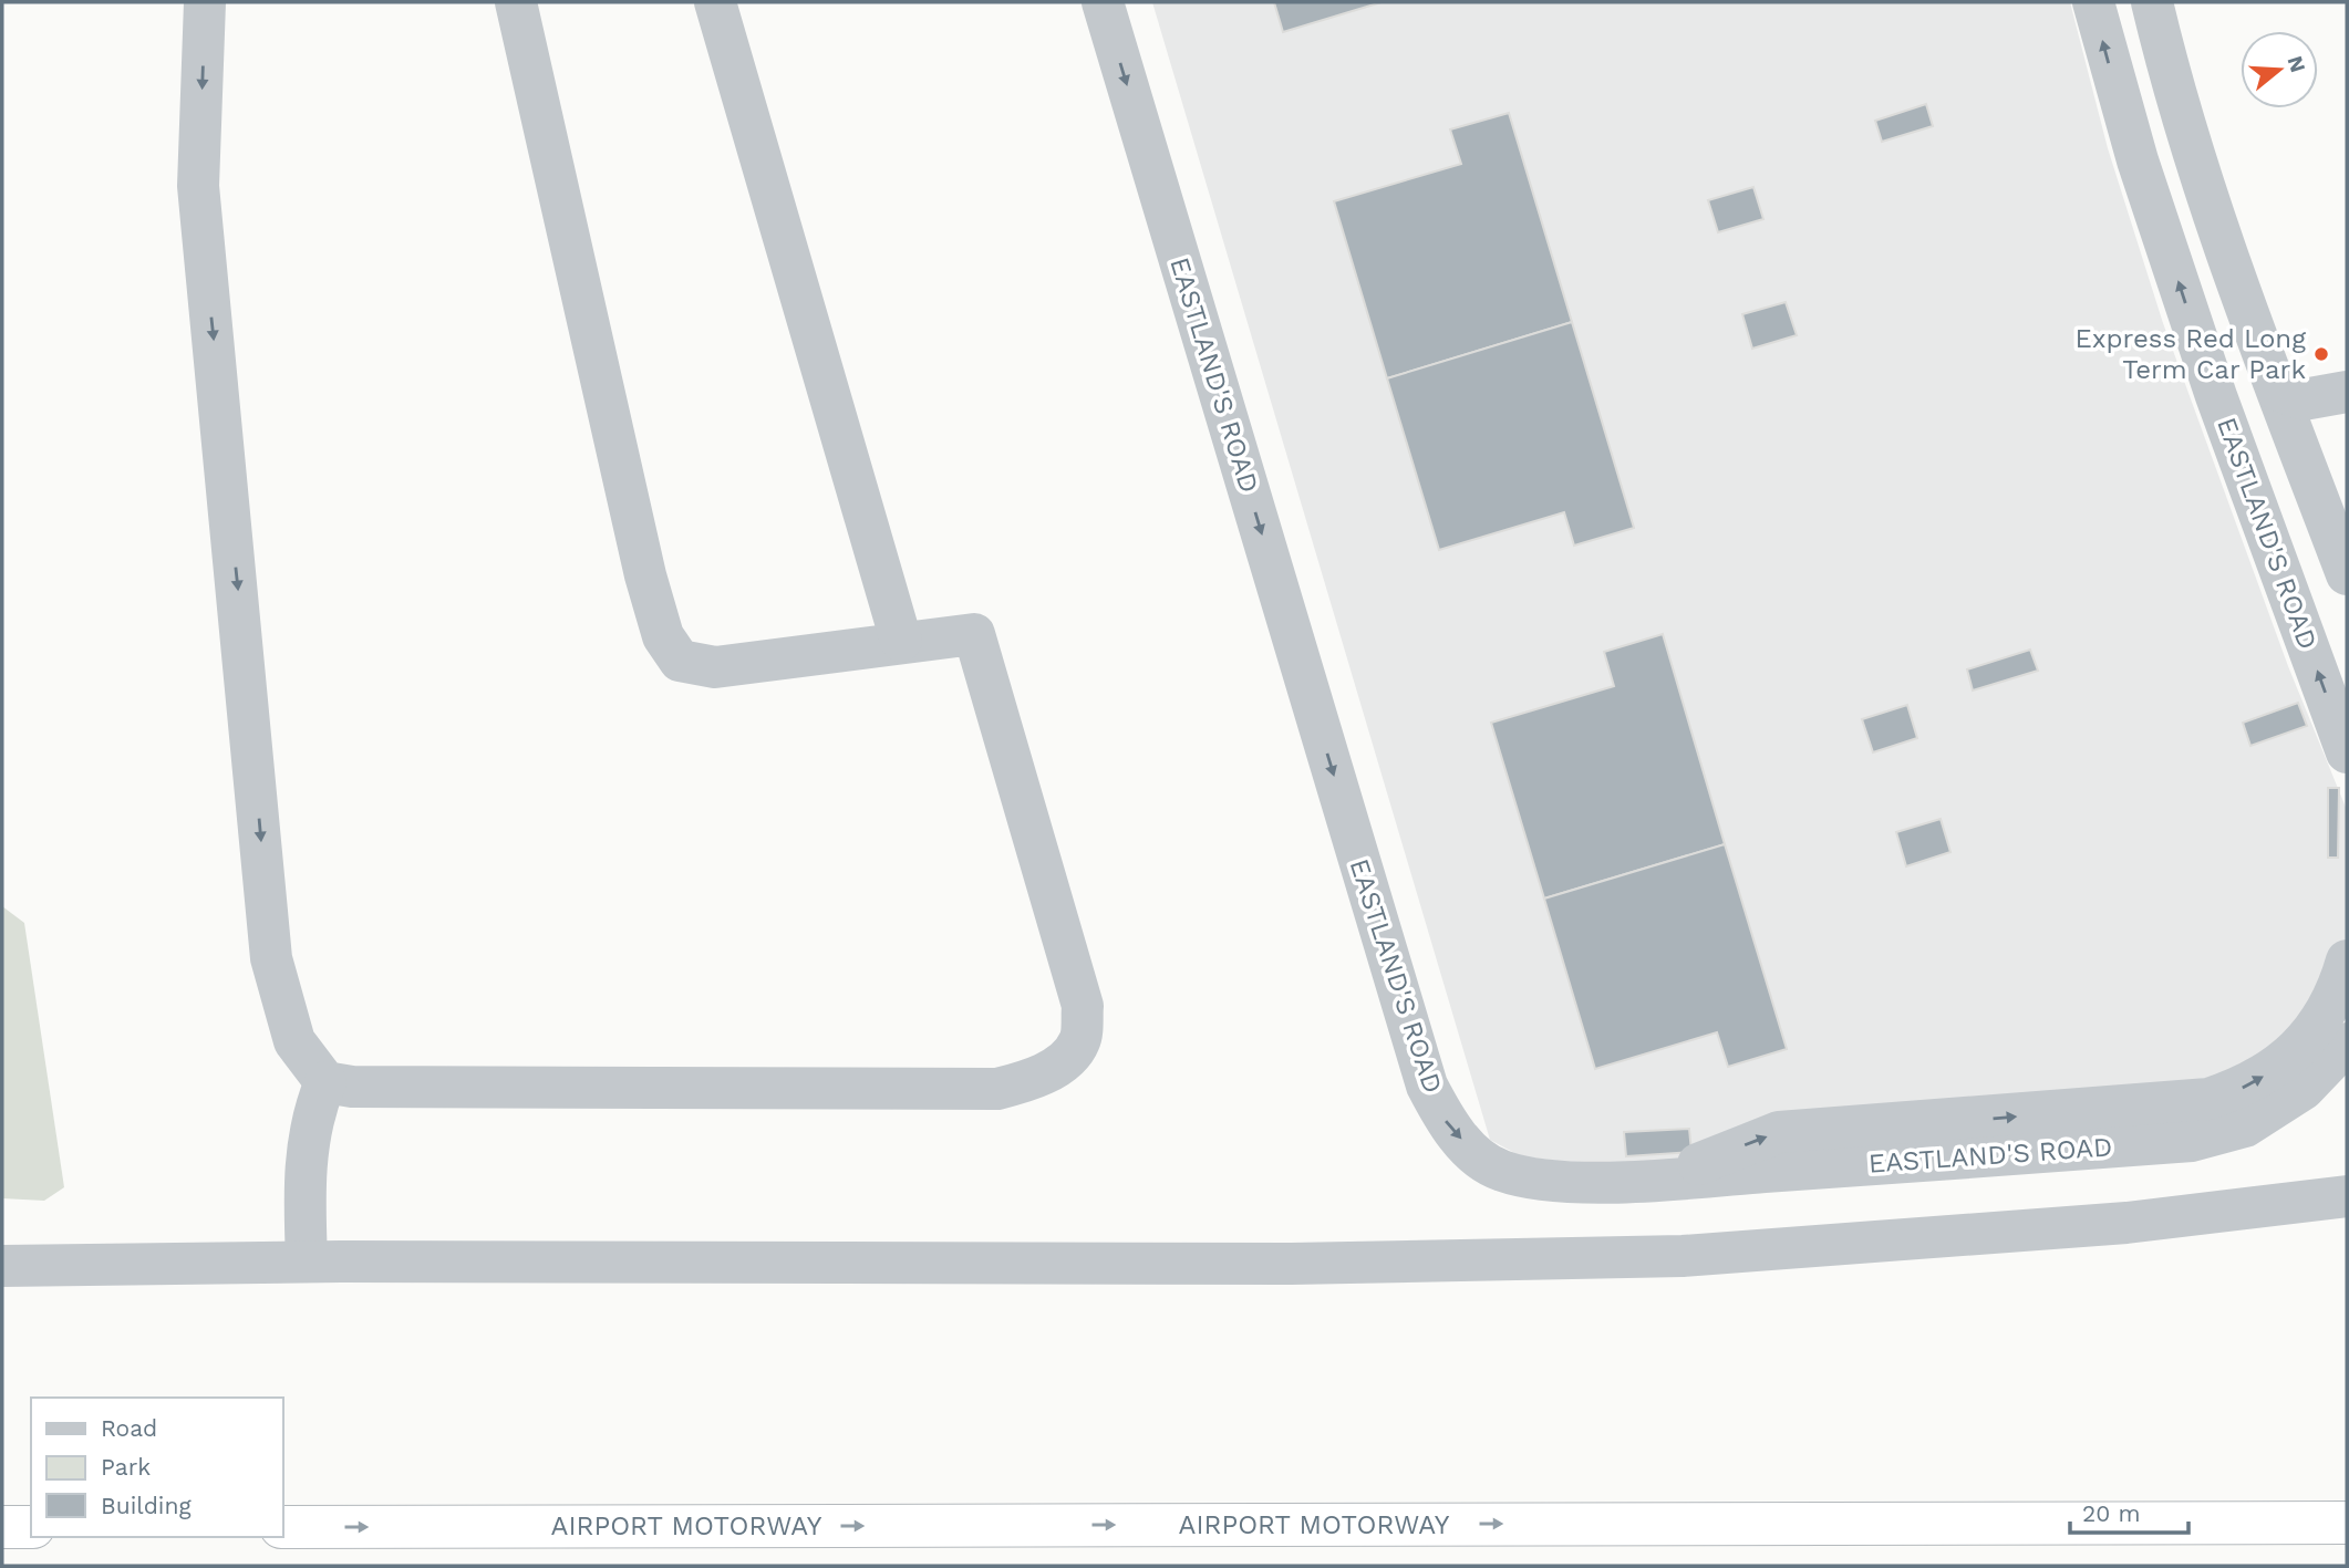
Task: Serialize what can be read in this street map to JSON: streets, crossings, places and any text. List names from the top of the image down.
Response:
{
  "streets": {
    "highway": ["AIRPORT MOTORWAY"],
    "lane": ["EASTLAND'S ROAD"]
  },
  "one_way": ["AIRPORT MOTORWAY"],
  "places": ["Express Red Long Term Car Park"],
  "legend": ["Road", "Park", "Building"],
  "scale_bar": "20 m",
  "north": "right"
}
